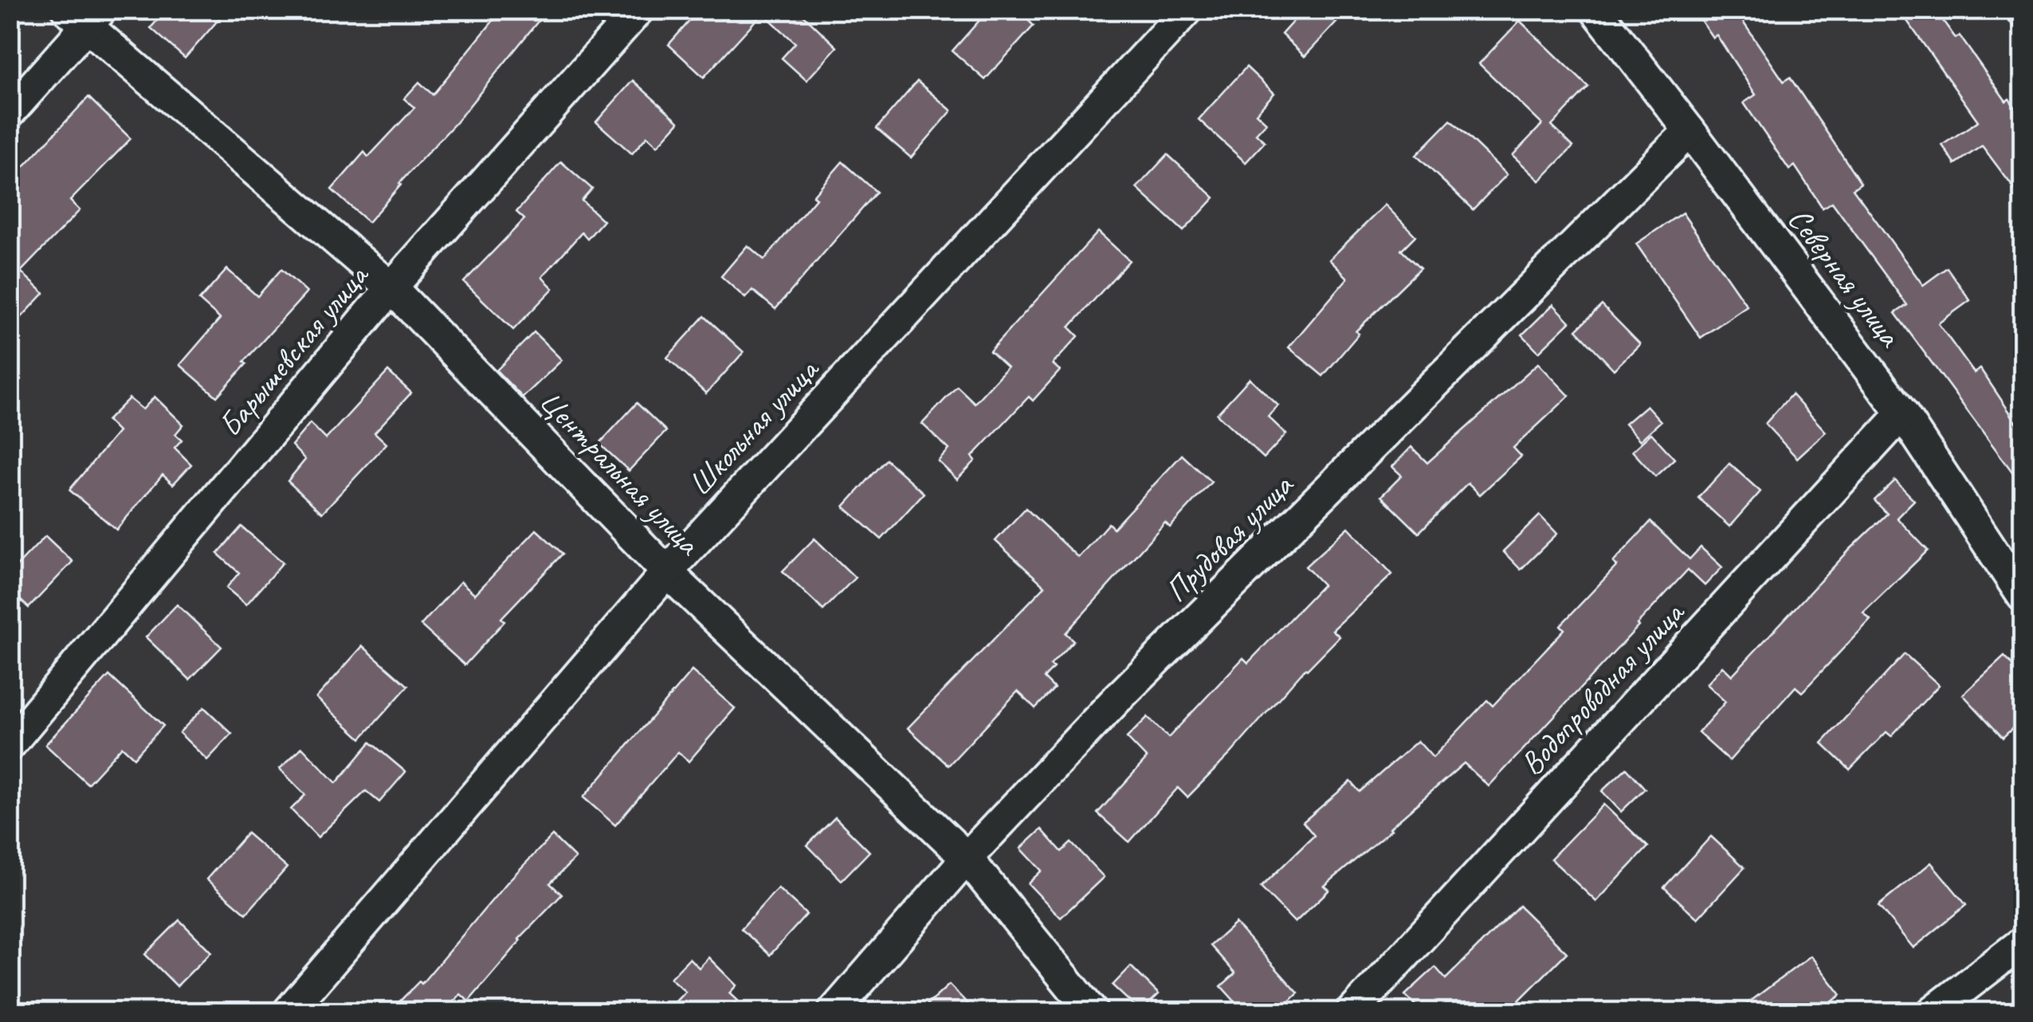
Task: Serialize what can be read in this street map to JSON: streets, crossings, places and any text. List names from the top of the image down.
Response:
{
  "streets": {
    "street": [
      "Северная улица",
      "Барышевская улица",
      "Школьная улица",
      "Центральная улица",
      "Прудовая улица",
      "Водопроводная улица"
    ]
  },
  "crossings": [
    ["Северная улица", "Прудовая улица"],
    ["Северная улица", "Водопроводная улица"],
    ["Барышевская улица", "Центральная улица"],
    ["Школьная улица", "Центральная улица"],
    ["Центральная улица", "Прудовая улица"]
  ]
}
